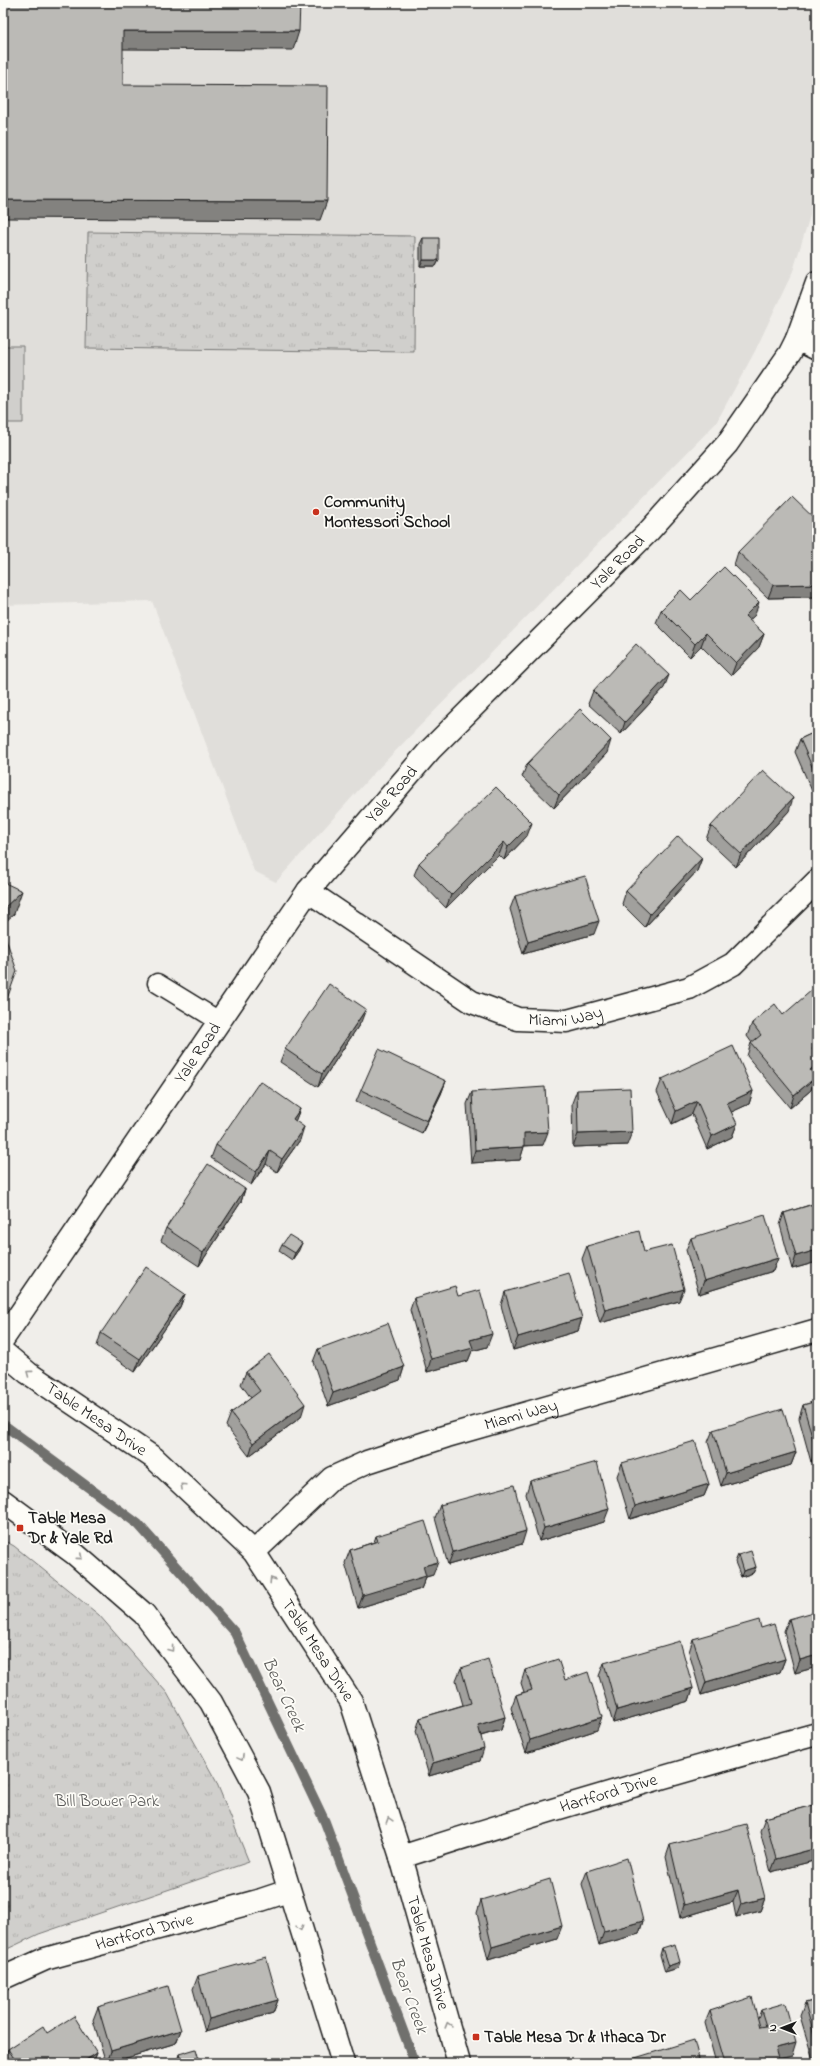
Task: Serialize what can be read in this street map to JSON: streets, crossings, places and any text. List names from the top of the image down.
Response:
{
  "streets": {
    "street": [
      "Yale Road",
      "Miami Way",
      "Table Mesa Drive",
      "Hartford Drive"
    ]
  },
  "crossings": [
    ["Yale Road", "Miami Way"],
    ["Miami Way", "Table Mesa Drive"],
    ["Table Mesa Drive", "Hartford Drive"]
  ],
  "water": ["Bear Creek"],
  "parks": ["Bill Bower Park"],
  "places": {
    "other": ["Community Montessori School"],
    "transit": ["Table Mesa Dr & Yale Rd", "Table Mesa Dr & Ithaca Dr"]
  },
  "north": "left"
}
